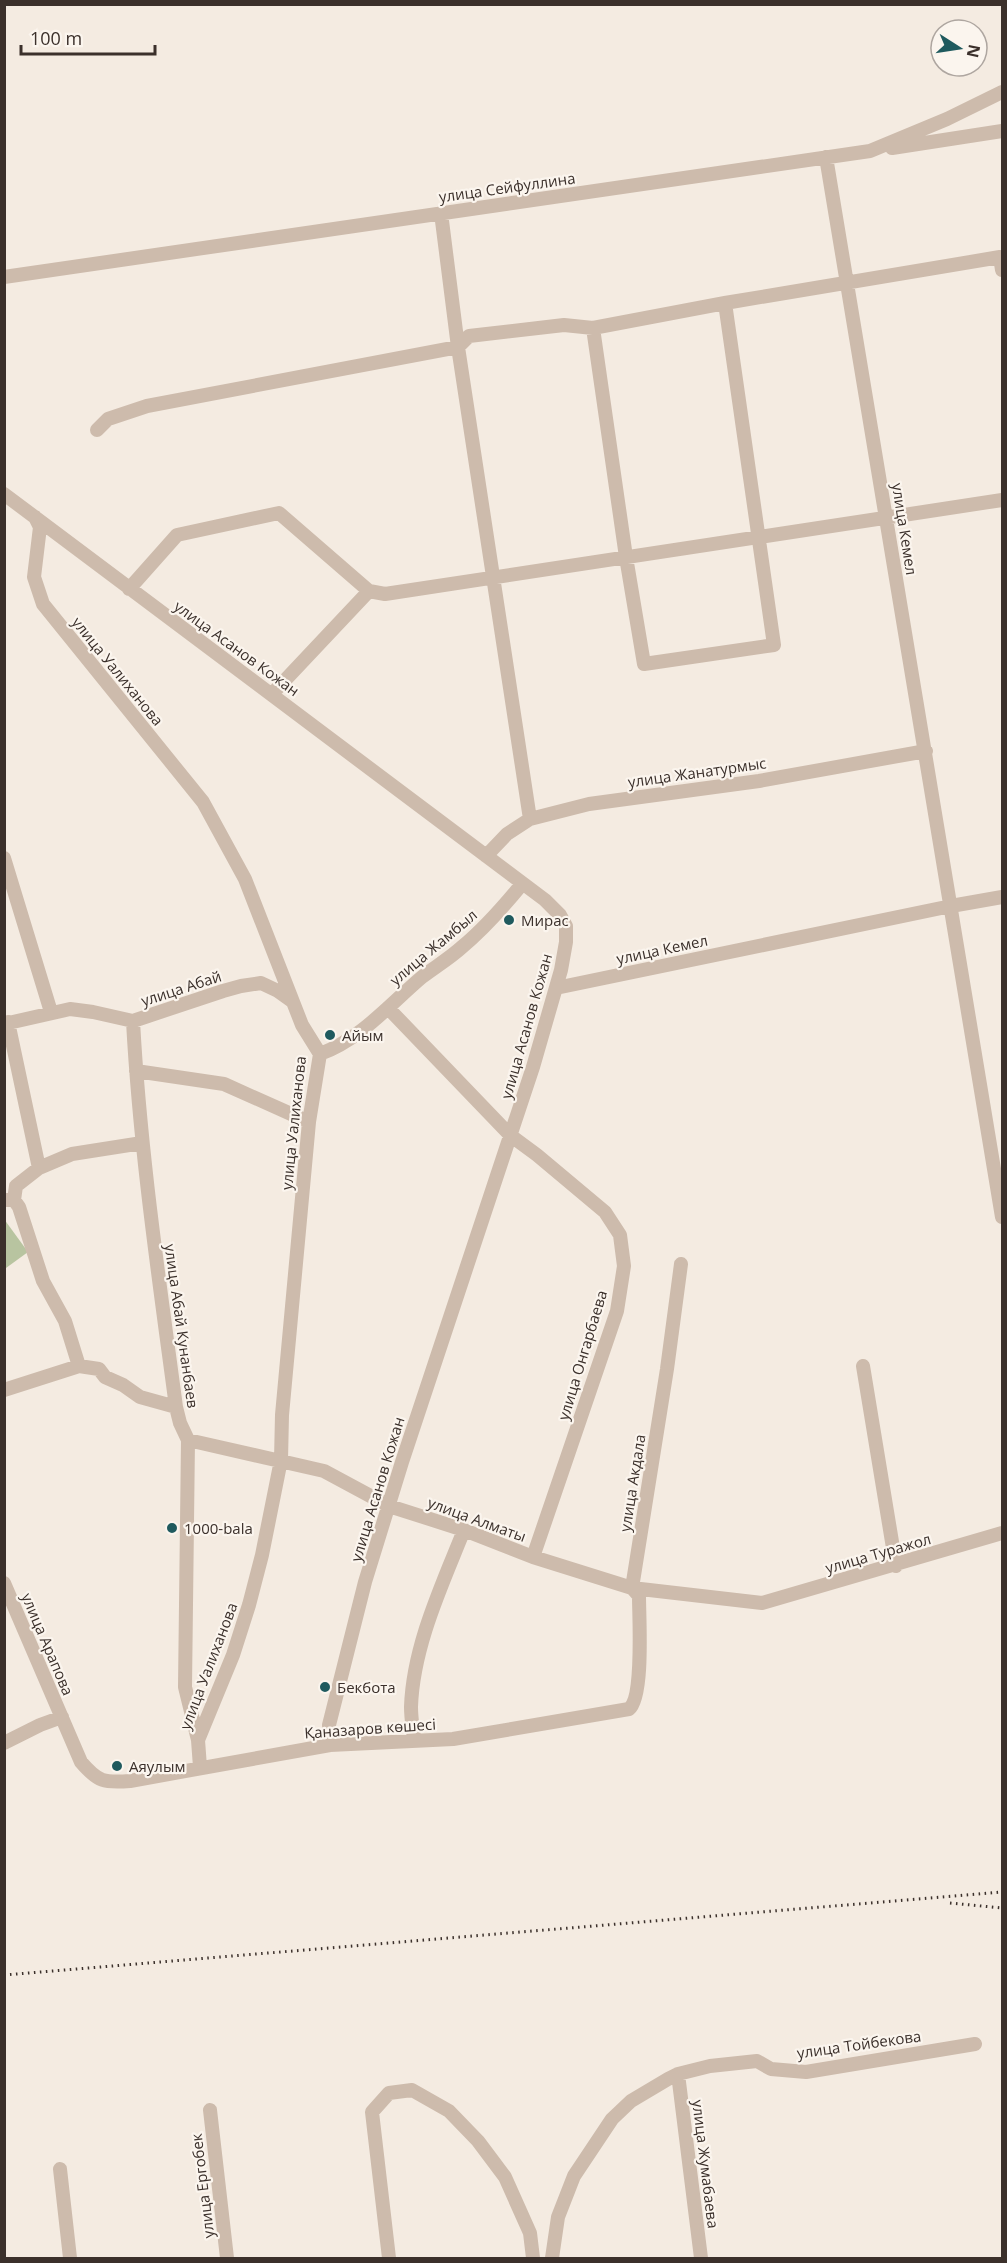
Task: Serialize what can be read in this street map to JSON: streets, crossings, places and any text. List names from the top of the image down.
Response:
{
  "streets": {
    "street": [
      "улица Сейфуллина",
      "улица Кемел",
      "улица Асанов Кожан",
      "улица Уалиханова",
      "улица Жанатурмыс",
      "улица Жамбыл",
      "улица Абай",
      "улица Абай Кунанбаев",
      "улица Онгарбаева",
      "улица Акдала",
      "улица Алматы",
      "улица Туражол",
      "улица Арапова",
      "Қаназаров көшесі",
      "улица Тойбекова",
      "улица Жумабаева",
      "улица Ергобек"
    ]
  },
  "crossings": [
    ["улица Сейфуллина", "улица Кемел"],
    ["улица Кемел", "улица Асанов Кожан"],
    ["улица Кемел", "улица Жанатурмыс"],
    ["улица Асанов Кожан", "улица Уалиханова"],
    ["улица Асанов Кожан", "улица Жанатурмыс"],
    ["улица Асанов Кожан", "улица Жамбыл"],
    ["улица Асанов Кожан", "улица Онгарбаева"],
    ["улица Асанов Кожан", "улица Алматы"],
    ["улица Асанов Кожан", "Қаназаров көшесі"],
    ["улица Уалиханова", "улица Жамбыл"],
    ["улица Уалиханова", "улица Абай"],
    ["улица Уалиханова", "улица Абай Кунанбаев"],
    ["улица Уалиханова", "улица Алматы"],
    ["улица Уалиханова", "Қаназаров көшесі"],
    ["улица Жамбыл", "улица Онгарбаева"],
    ["улица Абай", "улица Абай Кунанбаев"],
    ["улица Абай Кунанбаев", "улица Алматы"],
    ["улица Онгарбаева", "улица Алматы"],
    ["улица Акдала", "улица Алматы"],
    ["улица Акдала", "Қаназаров көшесі"],
    ["улица Алматы", "улица Туражол"],
    ["улица Арапова", "Қаназаров көшесі"],
    ["улица Тойбекова", "улица Жумабаева"]
  ],
  "places": [
    "Мирас",
    "Айым",
    "1000-bala",
    "Бекбота",
    "Аяулым"
  ],
  "scale_bar": "100 m",
  "north": "right"
}
